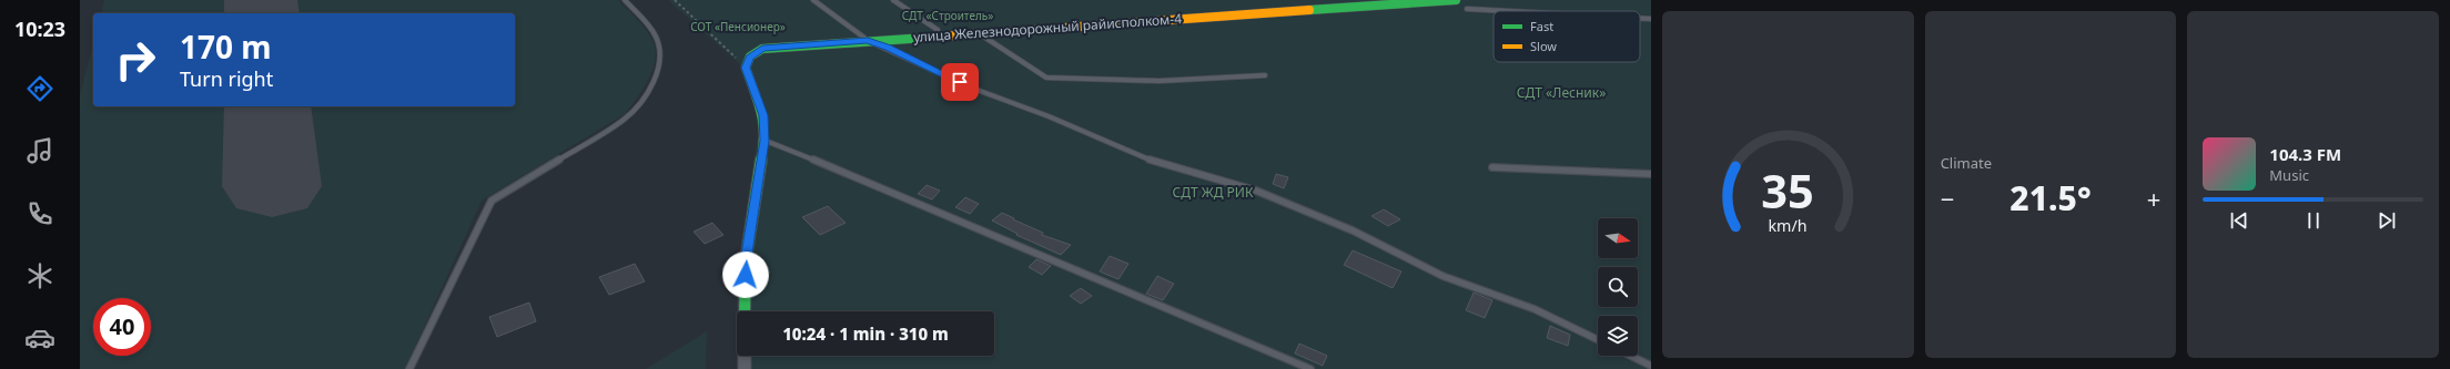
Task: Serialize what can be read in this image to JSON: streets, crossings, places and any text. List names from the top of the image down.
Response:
{
  "streets": {
    "street": ["улица Железнодорожный райисполком-4"]
  },
  "parks": [
    "СДТ «Строитель»",
    "СОТ «Пенсионер»",
    "СДТ «Лесник»",
    "СДТ ЖД РИК"
  ],
  "legend": ["Fast", "Slow"],
  "north": "right",
  "page": {
    "tabs": "10:23",
    "tile": "Climate",
    "turn": ["170 m", "Turn right"],
    "song": ["104.3 FM", "Music"],
    "heat": ["−", "21.5°", "+"],
    "limit": "40",
    "trip": "10:24 · 1 min · 310 m",
    "gauge": ["35", "km/h"]
  }
}
